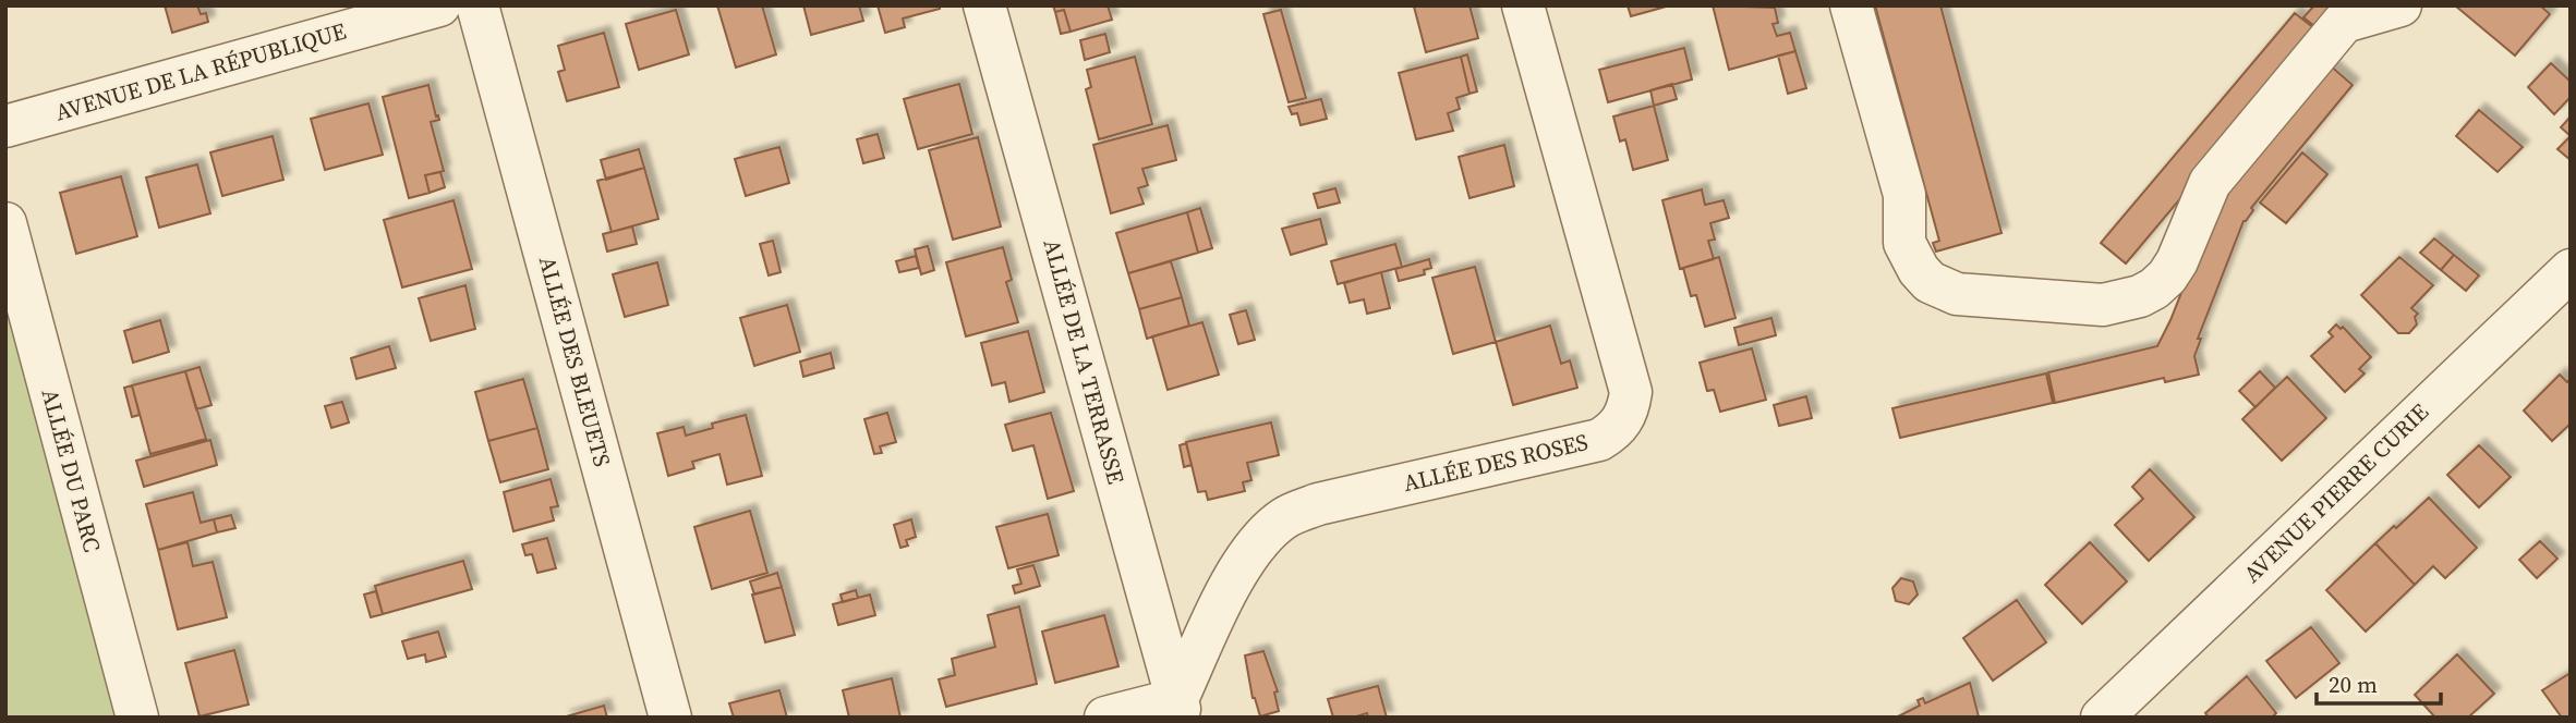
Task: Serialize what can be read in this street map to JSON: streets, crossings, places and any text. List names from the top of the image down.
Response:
{
  "streets": {
    "street": [
      "AVENUE DE LA RÉPUBLIQUE",
      "ALLÉE DES BLEUETS",
      "ALLÉE DE LA TERRASSE",
      "ALLÉE DES ROSES",
      "ALLÉE DU PARC",
      "AVENUE PIERRE CURIE"
    ]
  },
  "crossings": [
    ["ALLÉE DE LA TERRASSE", "ALLÉE DES ROSES"]
  ],
  "scale_bar": "20 m"
}
